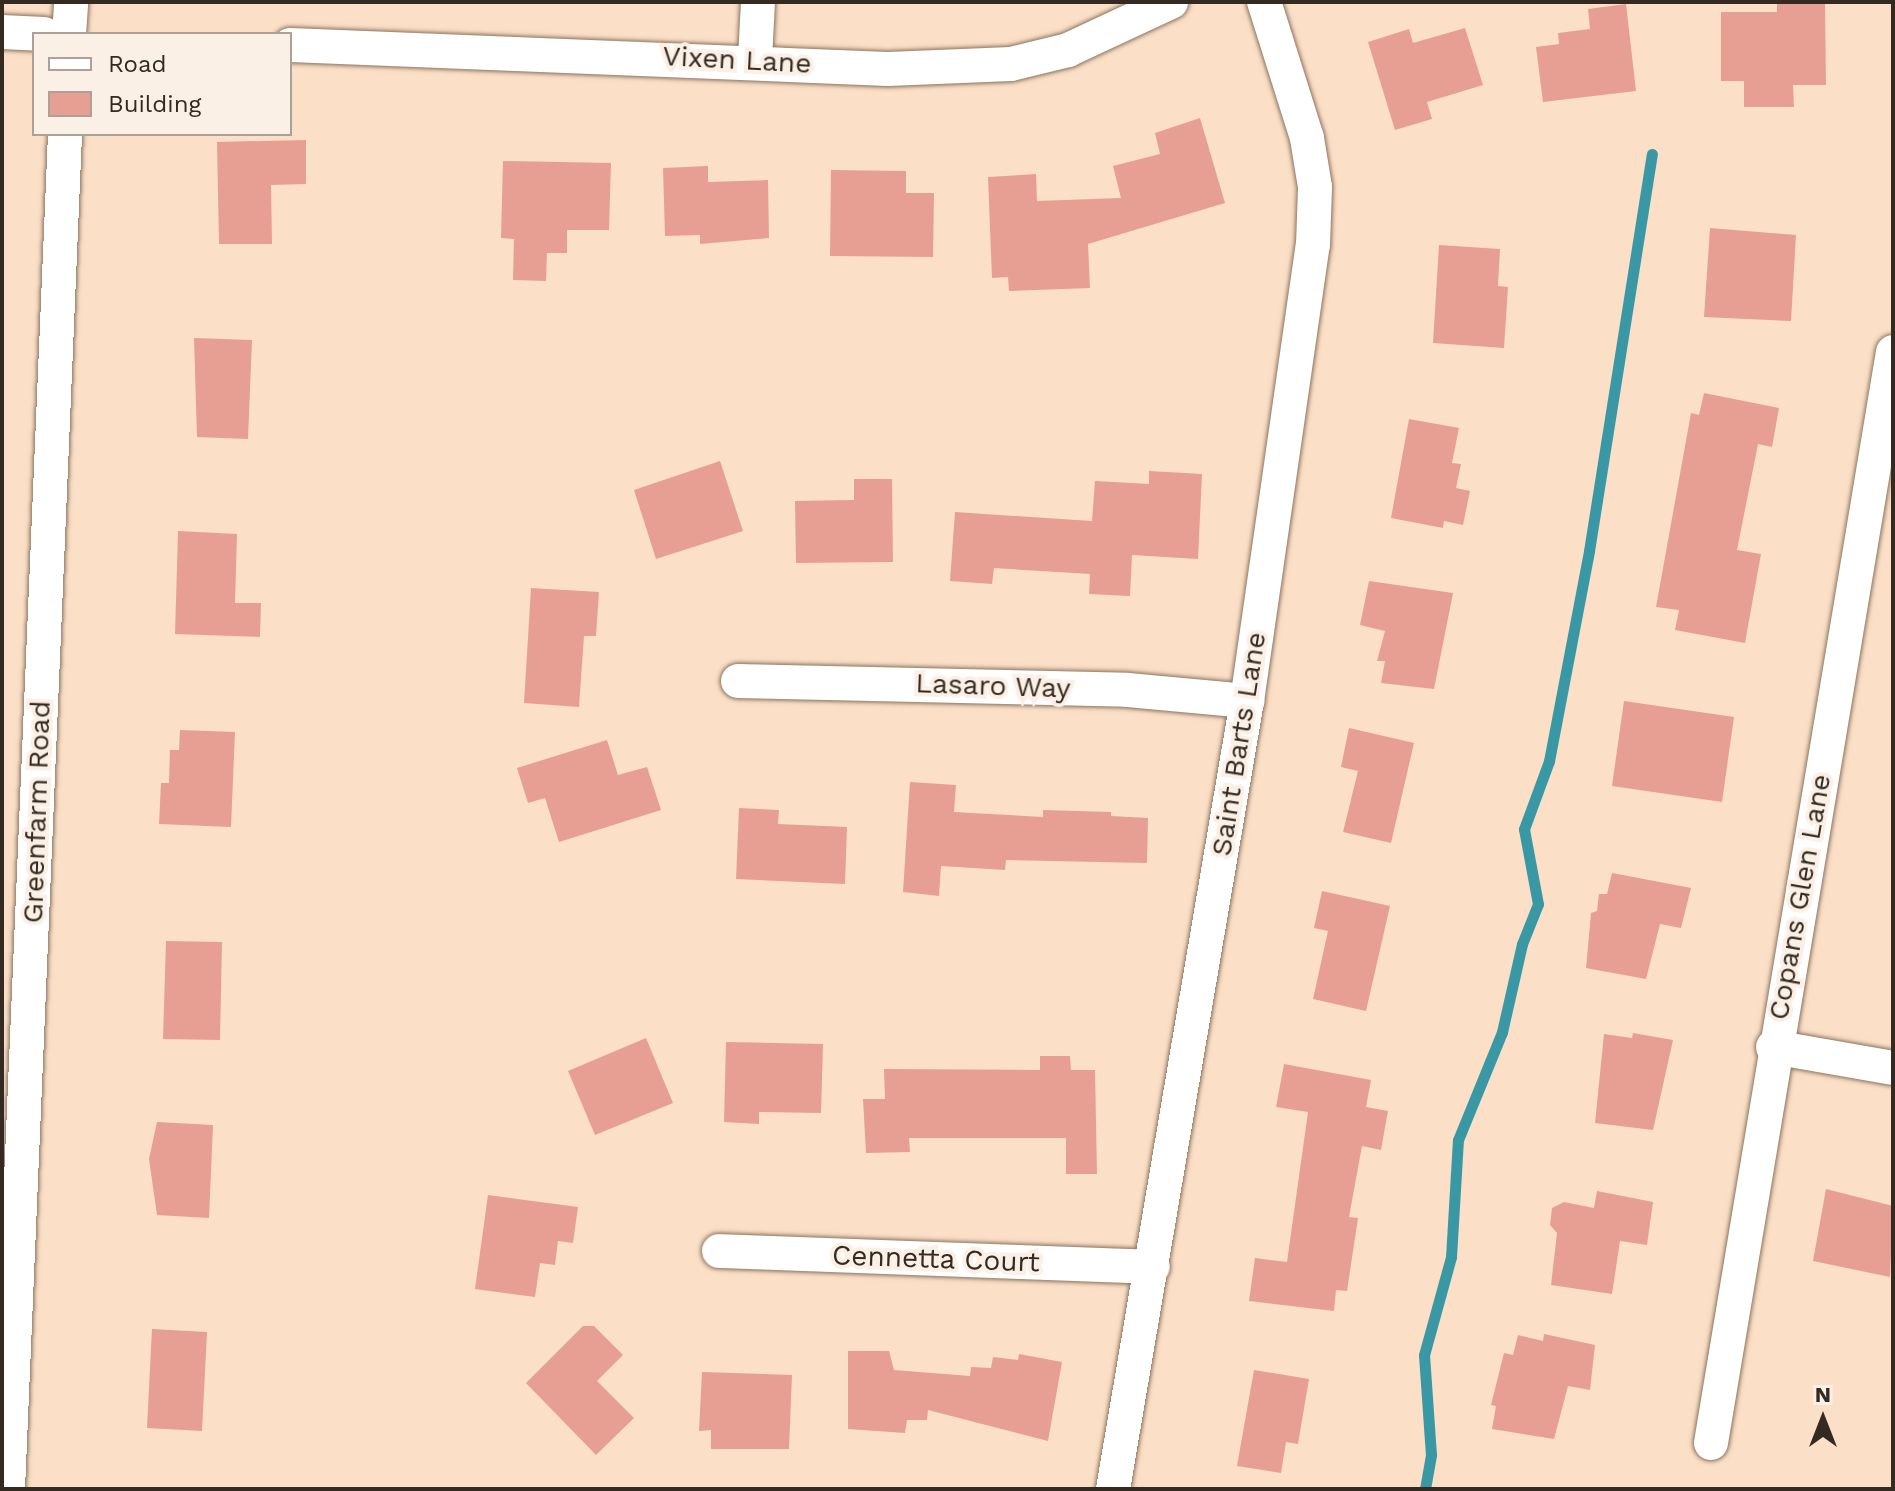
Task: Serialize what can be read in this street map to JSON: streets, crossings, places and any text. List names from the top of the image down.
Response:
{
  "streets": {
    "street": [
      "Vixen Lane",
      "Lasaro Way",
      "Saint Barts Lane",
      "Greenfarm Road",
      "Copans Glen Lane",
      "Cennetta Court"
    ]
  },
  "crossings": [
    ["Lasaro Way", "Saint Barts Lane"],
    ["Saint Barts Lane", "Cennetta Court"]
  ],
  "legend": ["Road", "Building"],
  "north": "top"
}
